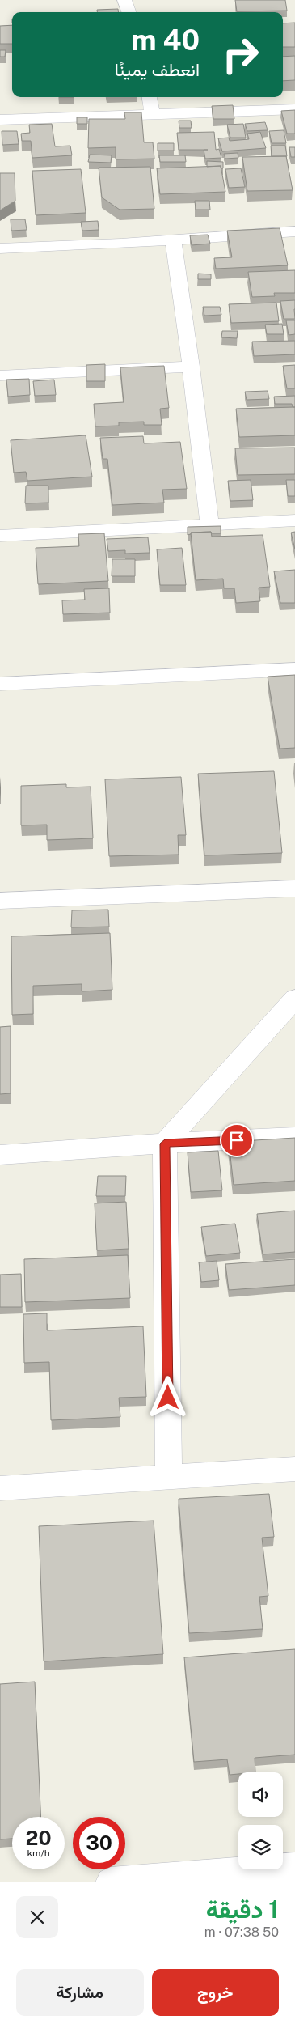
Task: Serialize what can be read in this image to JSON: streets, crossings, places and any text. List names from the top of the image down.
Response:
{
  "page": {
    "turn": ["40 m", "انعطف يمينًا"],
    "speed": "20 km/h",
    "limit": "30",
    "heading": ["1 دقيقة", "50 m · 07:38"],
    "buttons": ["خروج", "مشاركة"]
  }
}
